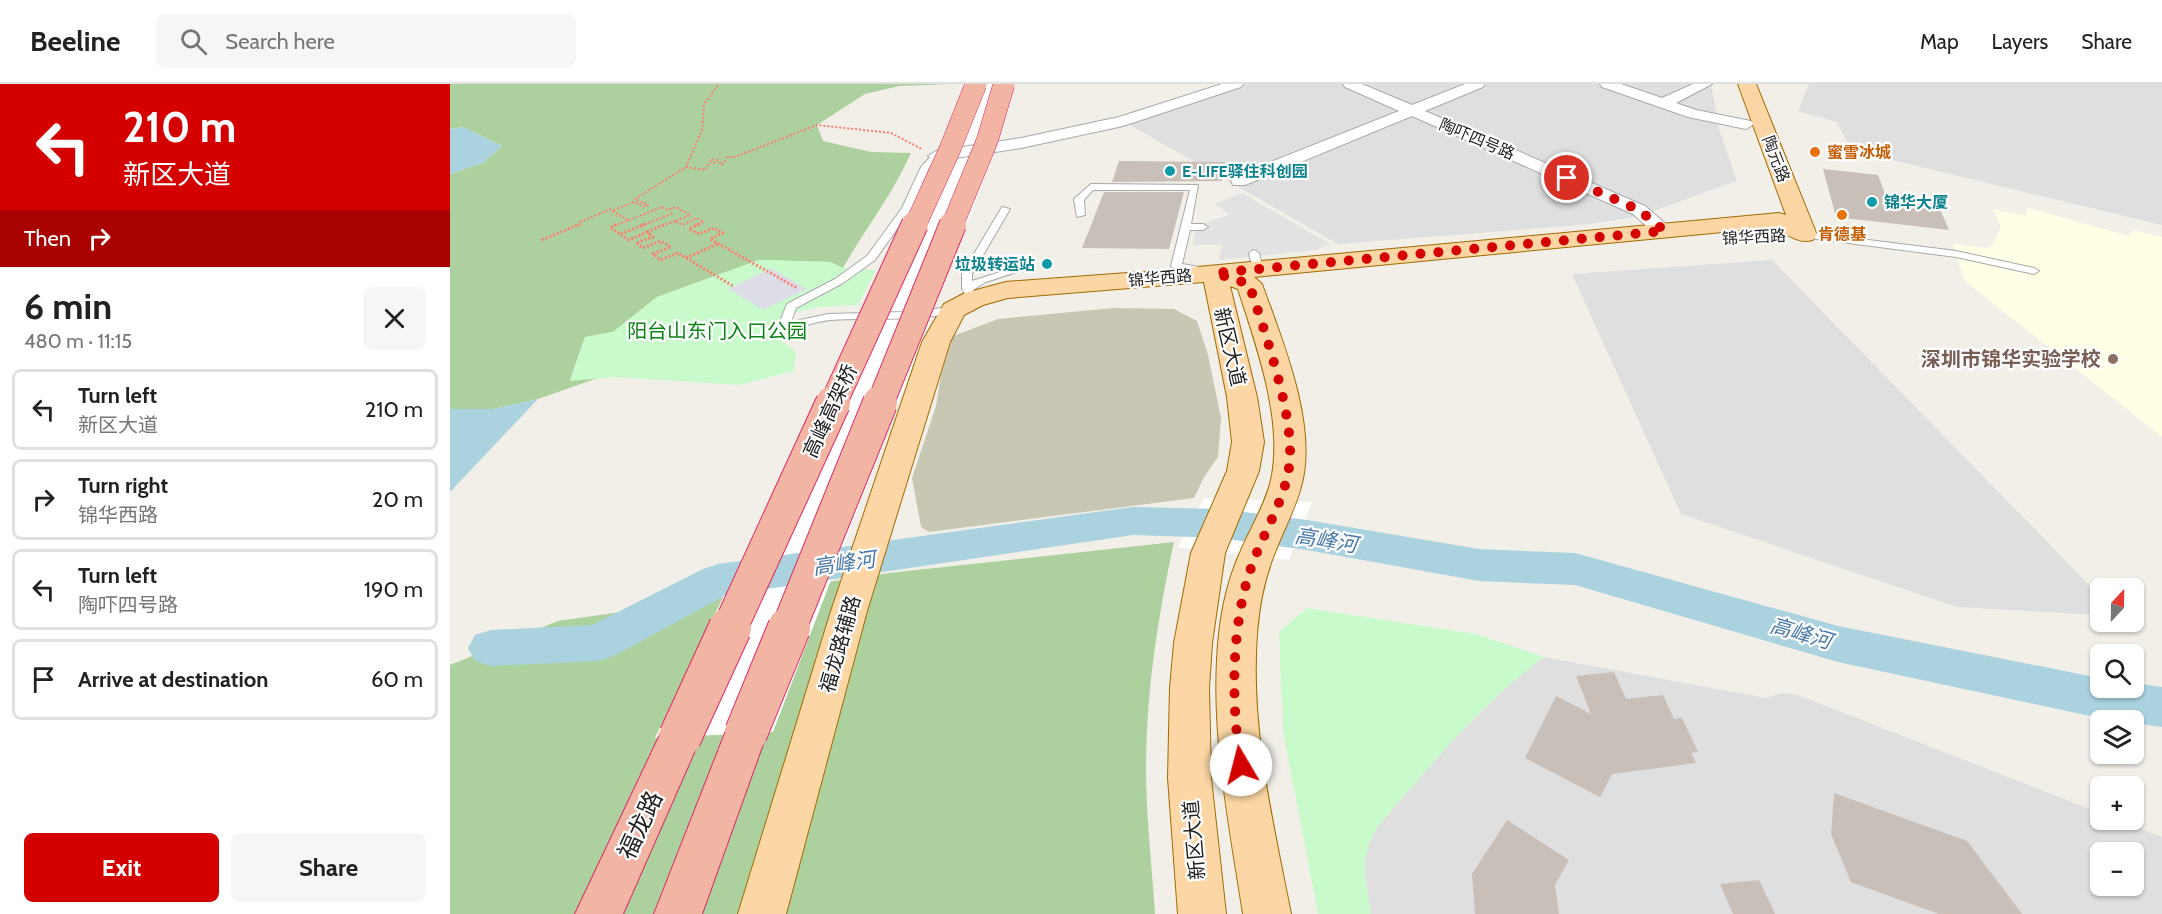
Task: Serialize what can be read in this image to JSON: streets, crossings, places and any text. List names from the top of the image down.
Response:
{
  "streets": {
    "highway": ["高峰高架桥", "福龙路"],
    "main road": [
      "陶元路",
      "锦华西路",
      "新区大道",
      "福龙路辅路"
    ],
    "street": ["陶吓四号路"]
  },
  "crossings": [
    ["陶吓四号路", "锦华西路"],
    ["陶元路", "锦华西路"],
    ["锦华西路", "新区大道"],
    ["锦华西路", "福龙路辅路"],
    ["高峰高架桥", "福龙路"]
  ],
  "water": ["高峰河"],
  "parks": ["阳台山东门入口公园"],
  "places": [
    "蜜雪冰城",
    "E-LIFE驿住科创园",
    "锦华大厦",
    "肯德基",
    "垃圾转运站",
    "深圳市锦华实验学校"
  ],
  "north": "top",
  "page": {
    "header": "Beeline",
    "search": "Search here",
    "nav": ["Map", "Layers", "Share"],
    "turn": ["210 m", "新区大道"],
    "then": "Then",
    "heading": ["6 min", "480 m · 11:15"],
    "list": [
      {
        "name": "Turn left",
        "note": "新区大道",
        "value": "210 m"
      },
      {
        "name": "Turn right",
        "note": "锦华西路",
        "value": "20 m"
      },
      {
        "name": "Turn left",
        "note": "陶吓四号路",
        "value": "190 m"
      },
      {
        "name": "Arrive at destination",
        "value": "60 m"
      }
    ],
    "map_buttons": ["+", "−"],
    "buttons": ["Exit", "Share"]
  }
}
